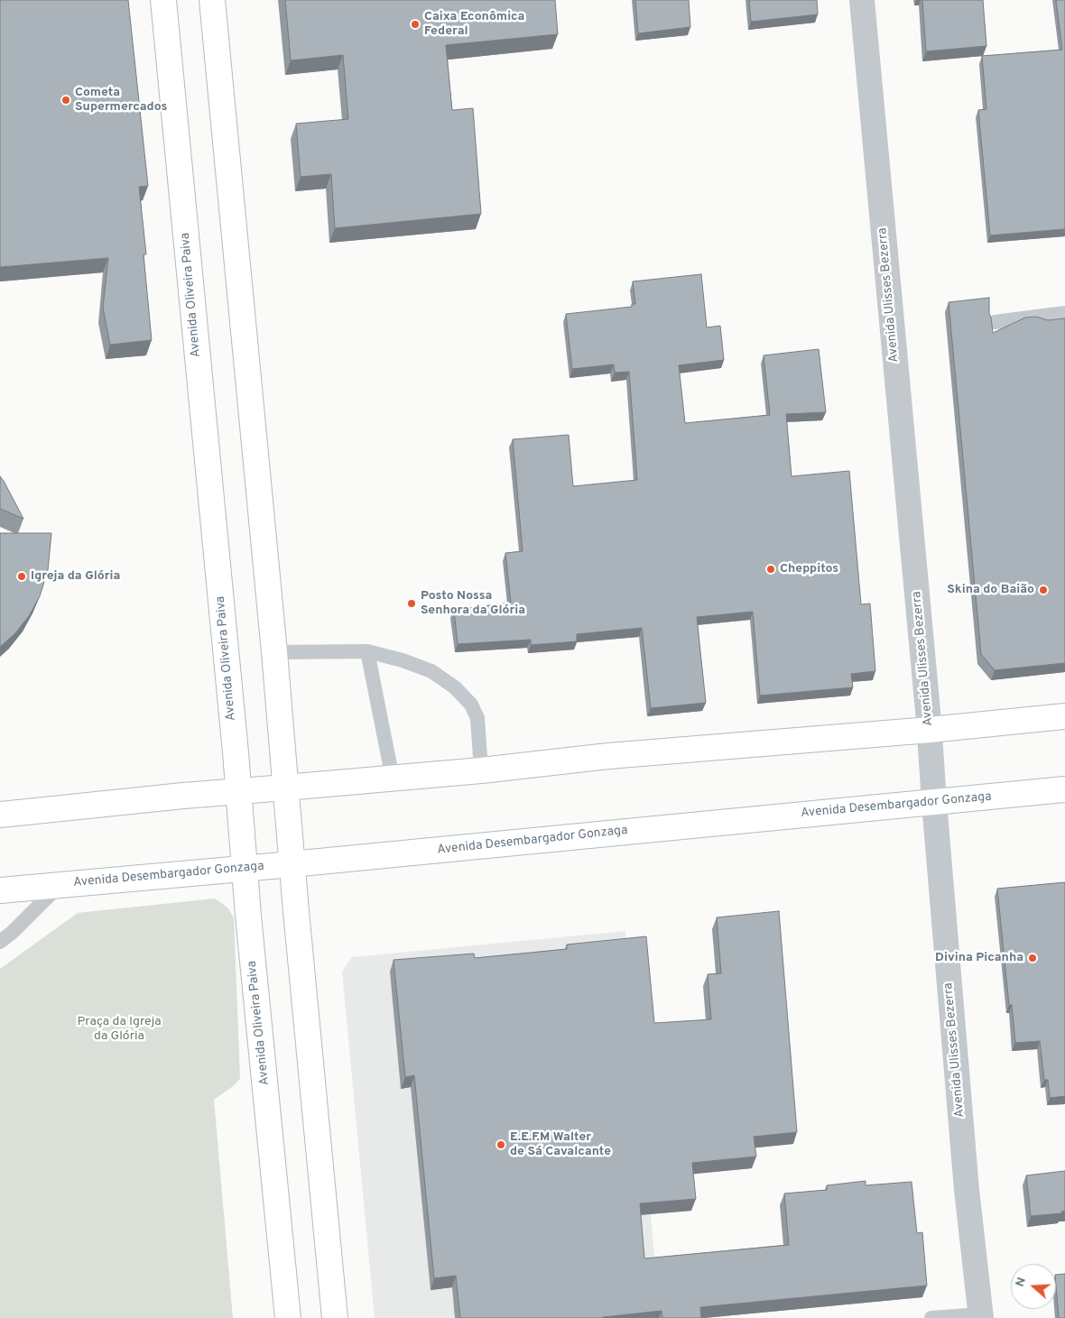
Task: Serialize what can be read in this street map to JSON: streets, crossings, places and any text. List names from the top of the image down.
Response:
{
  "streets": {
    "main road": ["Avenida Oliveira Paiva", "Avenida Desembargador Gonzaga"],
    "street": ["Avenida Ulisses Bezerra"]
  },
  "crossings": [
    ["Avenida Oliveira Paiva", "Avenida Desembargador Gonzaga"],
    ["Avenida Ulisses Bezerra", "Avenida Desembargador Gonzaga"]
  ],
  "parks": ["Praça da Igreja da Glória"],
  "places": [
    "Caixa Econômica Federal",
    "Cometa Supermercados",
    "Cheppitos",
    "Igreja da Glória",
    "Skina do Baião",
    "Posto Nossa Senhora da Glória",
    "Divina Picanha",
    "E.E.F.M Walter de Sá Cavalcante"
  ],
  "north": "left"
}
